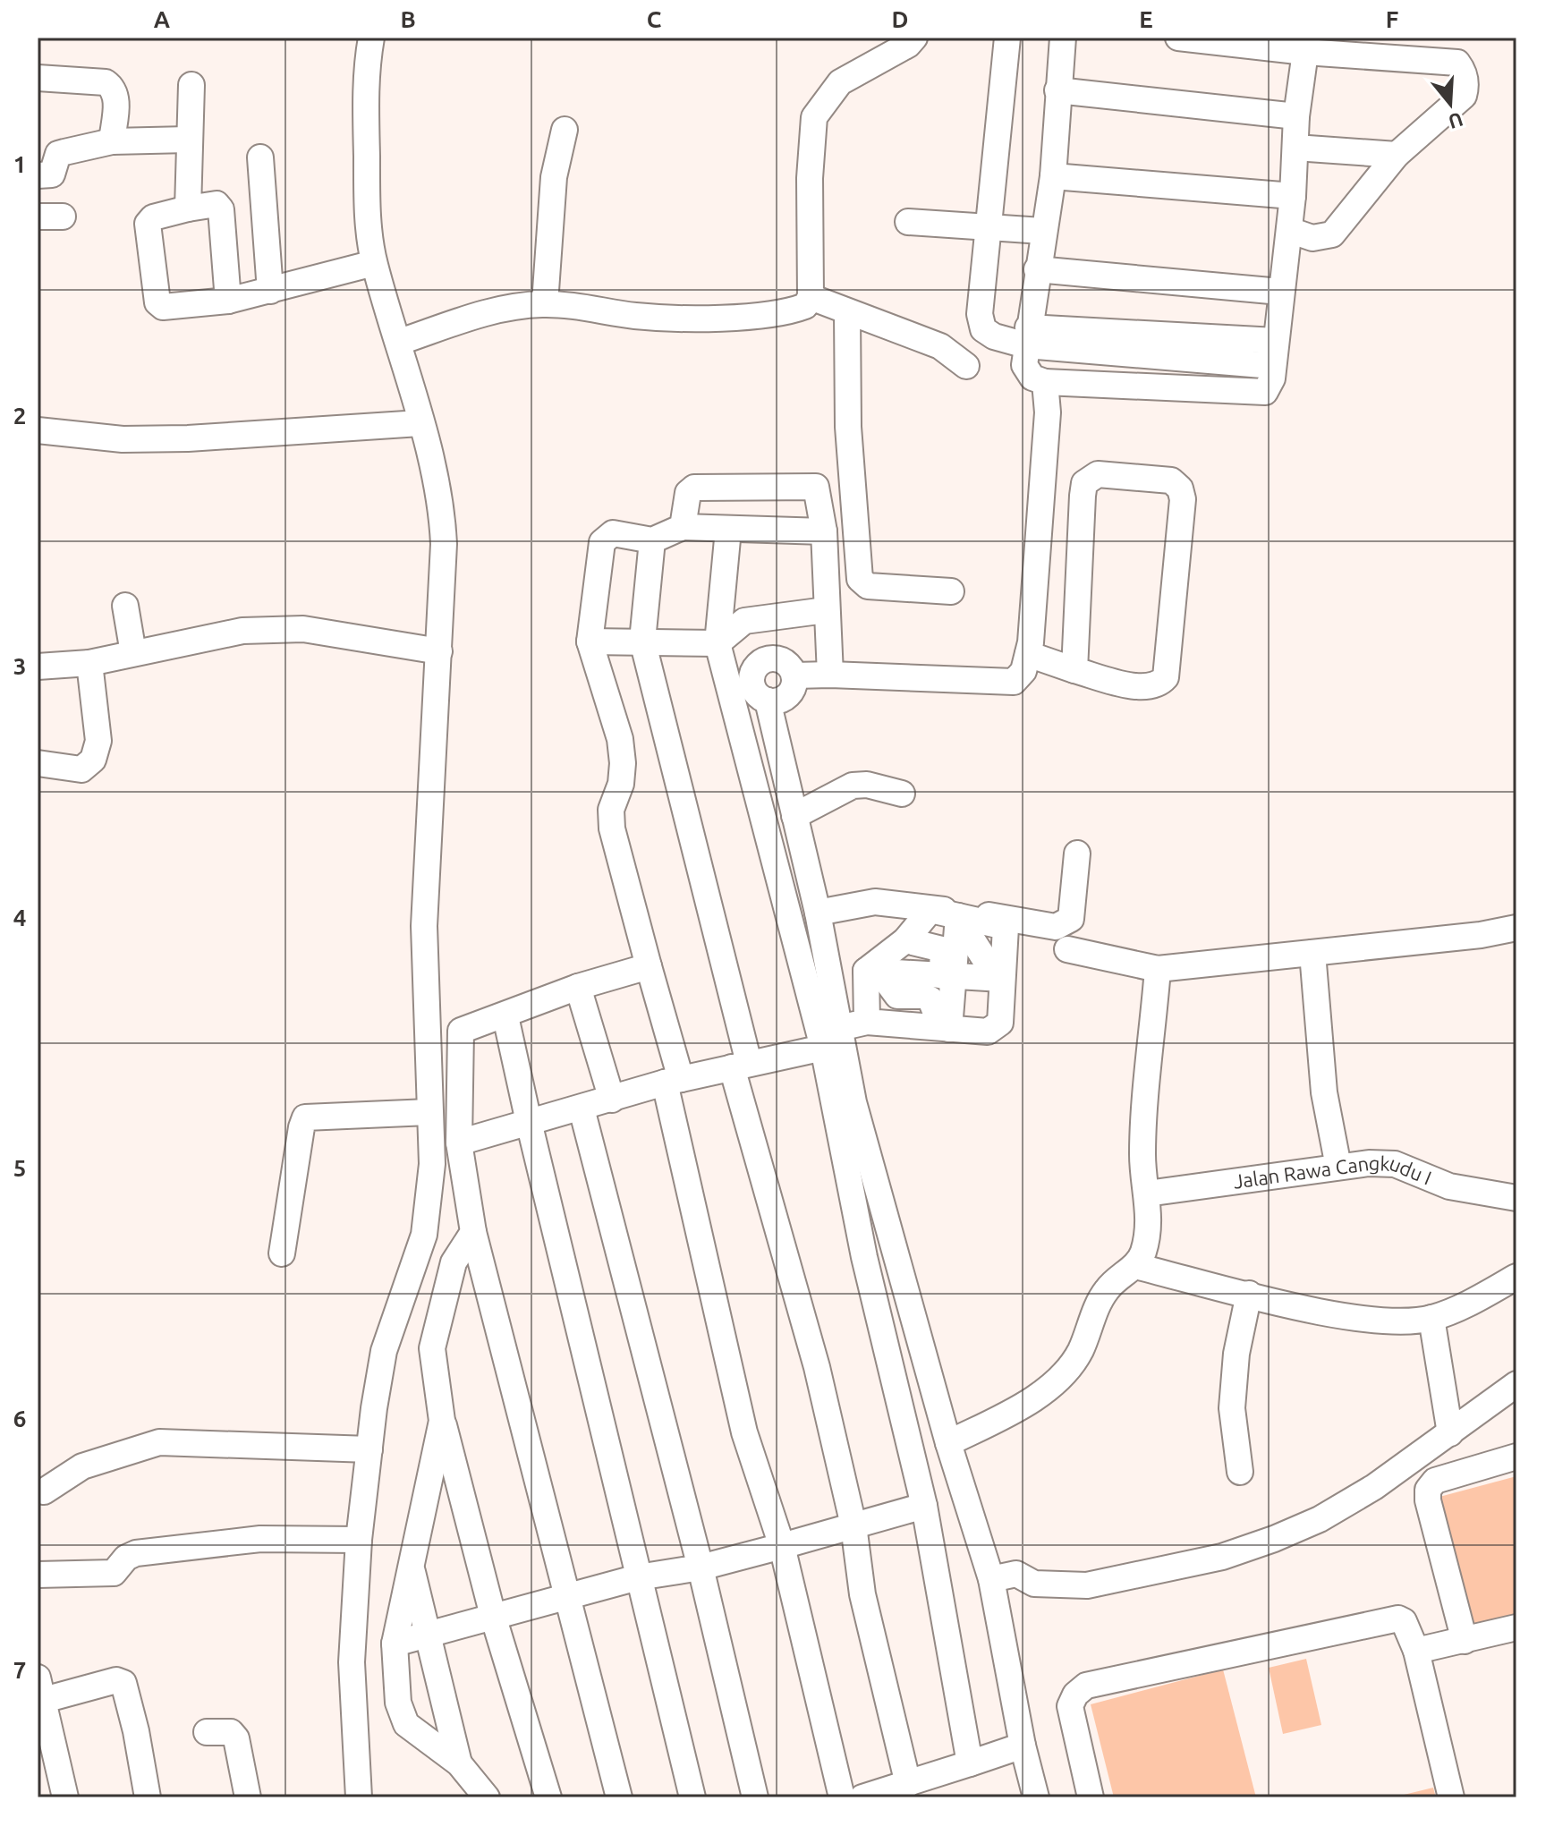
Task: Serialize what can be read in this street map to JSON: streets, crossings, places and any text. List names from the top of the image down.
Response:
{
  "streets": {
    "street": ["Jalan Rawa Cangkudu I"]
  },
  "north": "bottom",
  "grid": {
    "columns": [
      "A",
      "B",
      "C",
      "D",
      "E",
      "F"
    ],
    "rows": [
      "1",
      "2",
      "3",
      "4",
      "5",
      "6",
      "7"
    ]
  }
}
